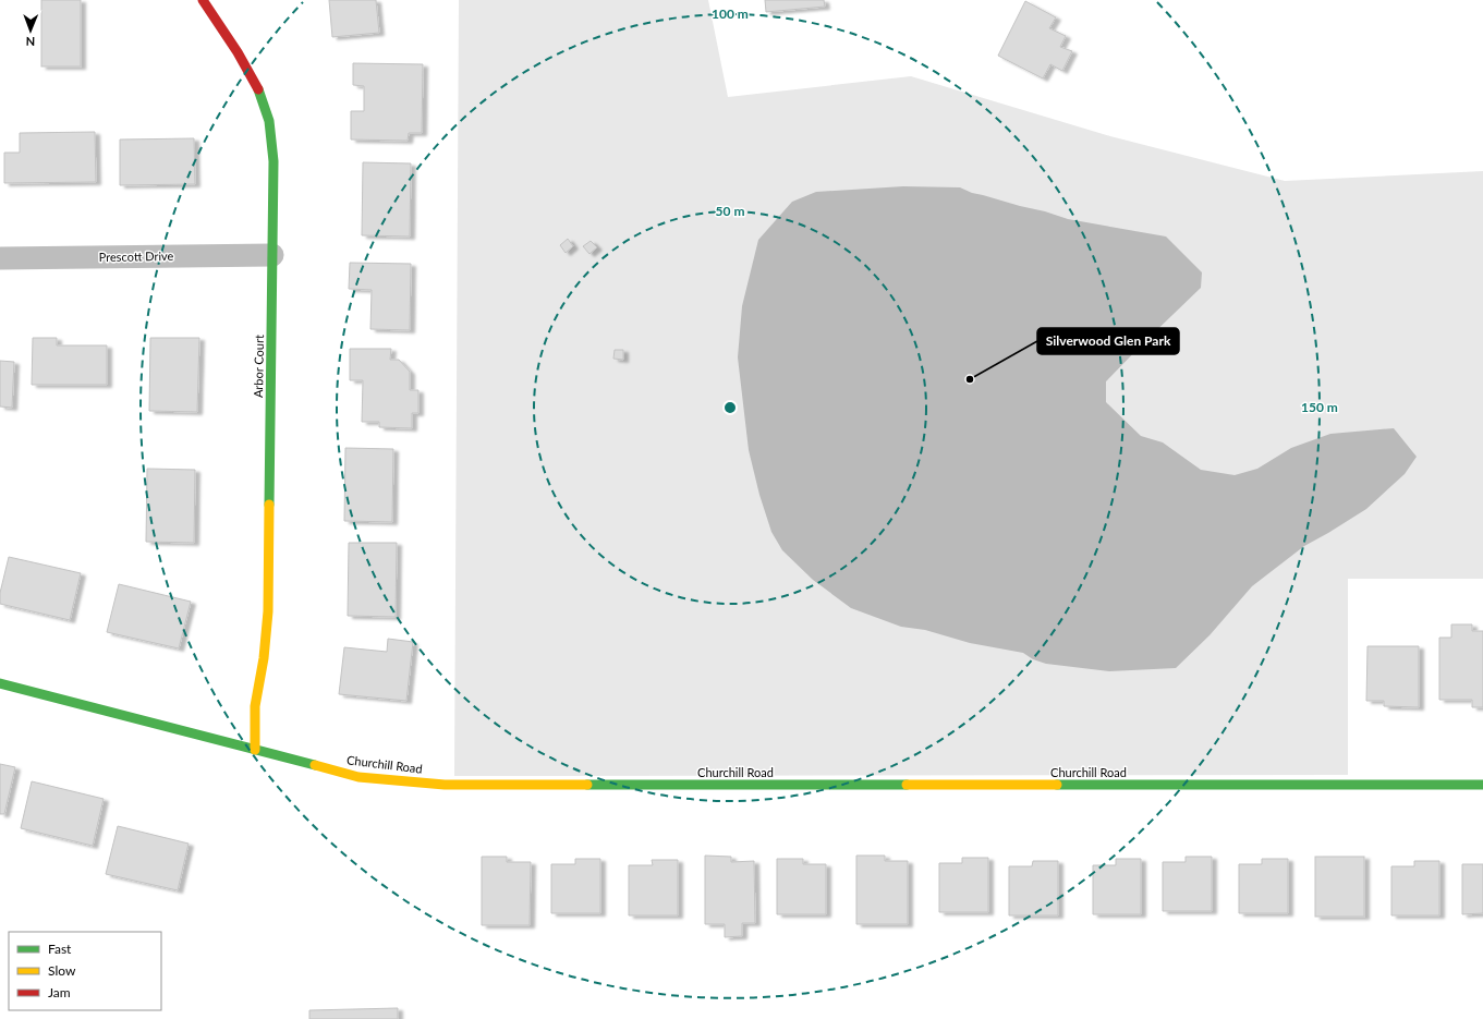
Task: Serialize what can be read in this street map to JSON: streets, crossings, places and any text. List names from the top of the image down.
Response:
{
  "streets": {
    "street": ["Prescott Drive", "Arbor Court", "Churchill Road"]
  },
  "crossings": [
    ["Prescott Drive", "Arbor Court"],
    ["Arbor Court", "Churchill Road"]
  ],
  "places": ["Silverwood Glen Park"],
  "legend": ["Fast", "Slow", "Jam"],
  "north": "bottom",
  "rings": ["100 m", "50 m", "150 m"]
}
